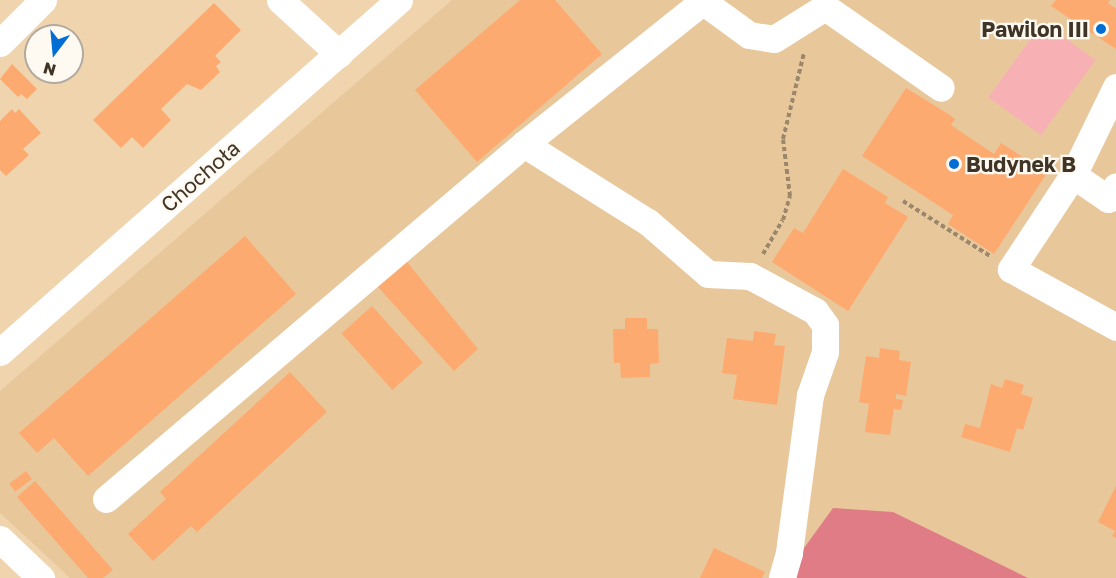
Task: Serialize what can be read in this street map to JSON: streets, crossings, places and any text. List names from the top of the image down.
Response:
{
  "streets": {
    "street": ["Chochoła"]
  },
  "places": ["Pawilon III", "Budynek B"],
  "north": "bottom"
}
